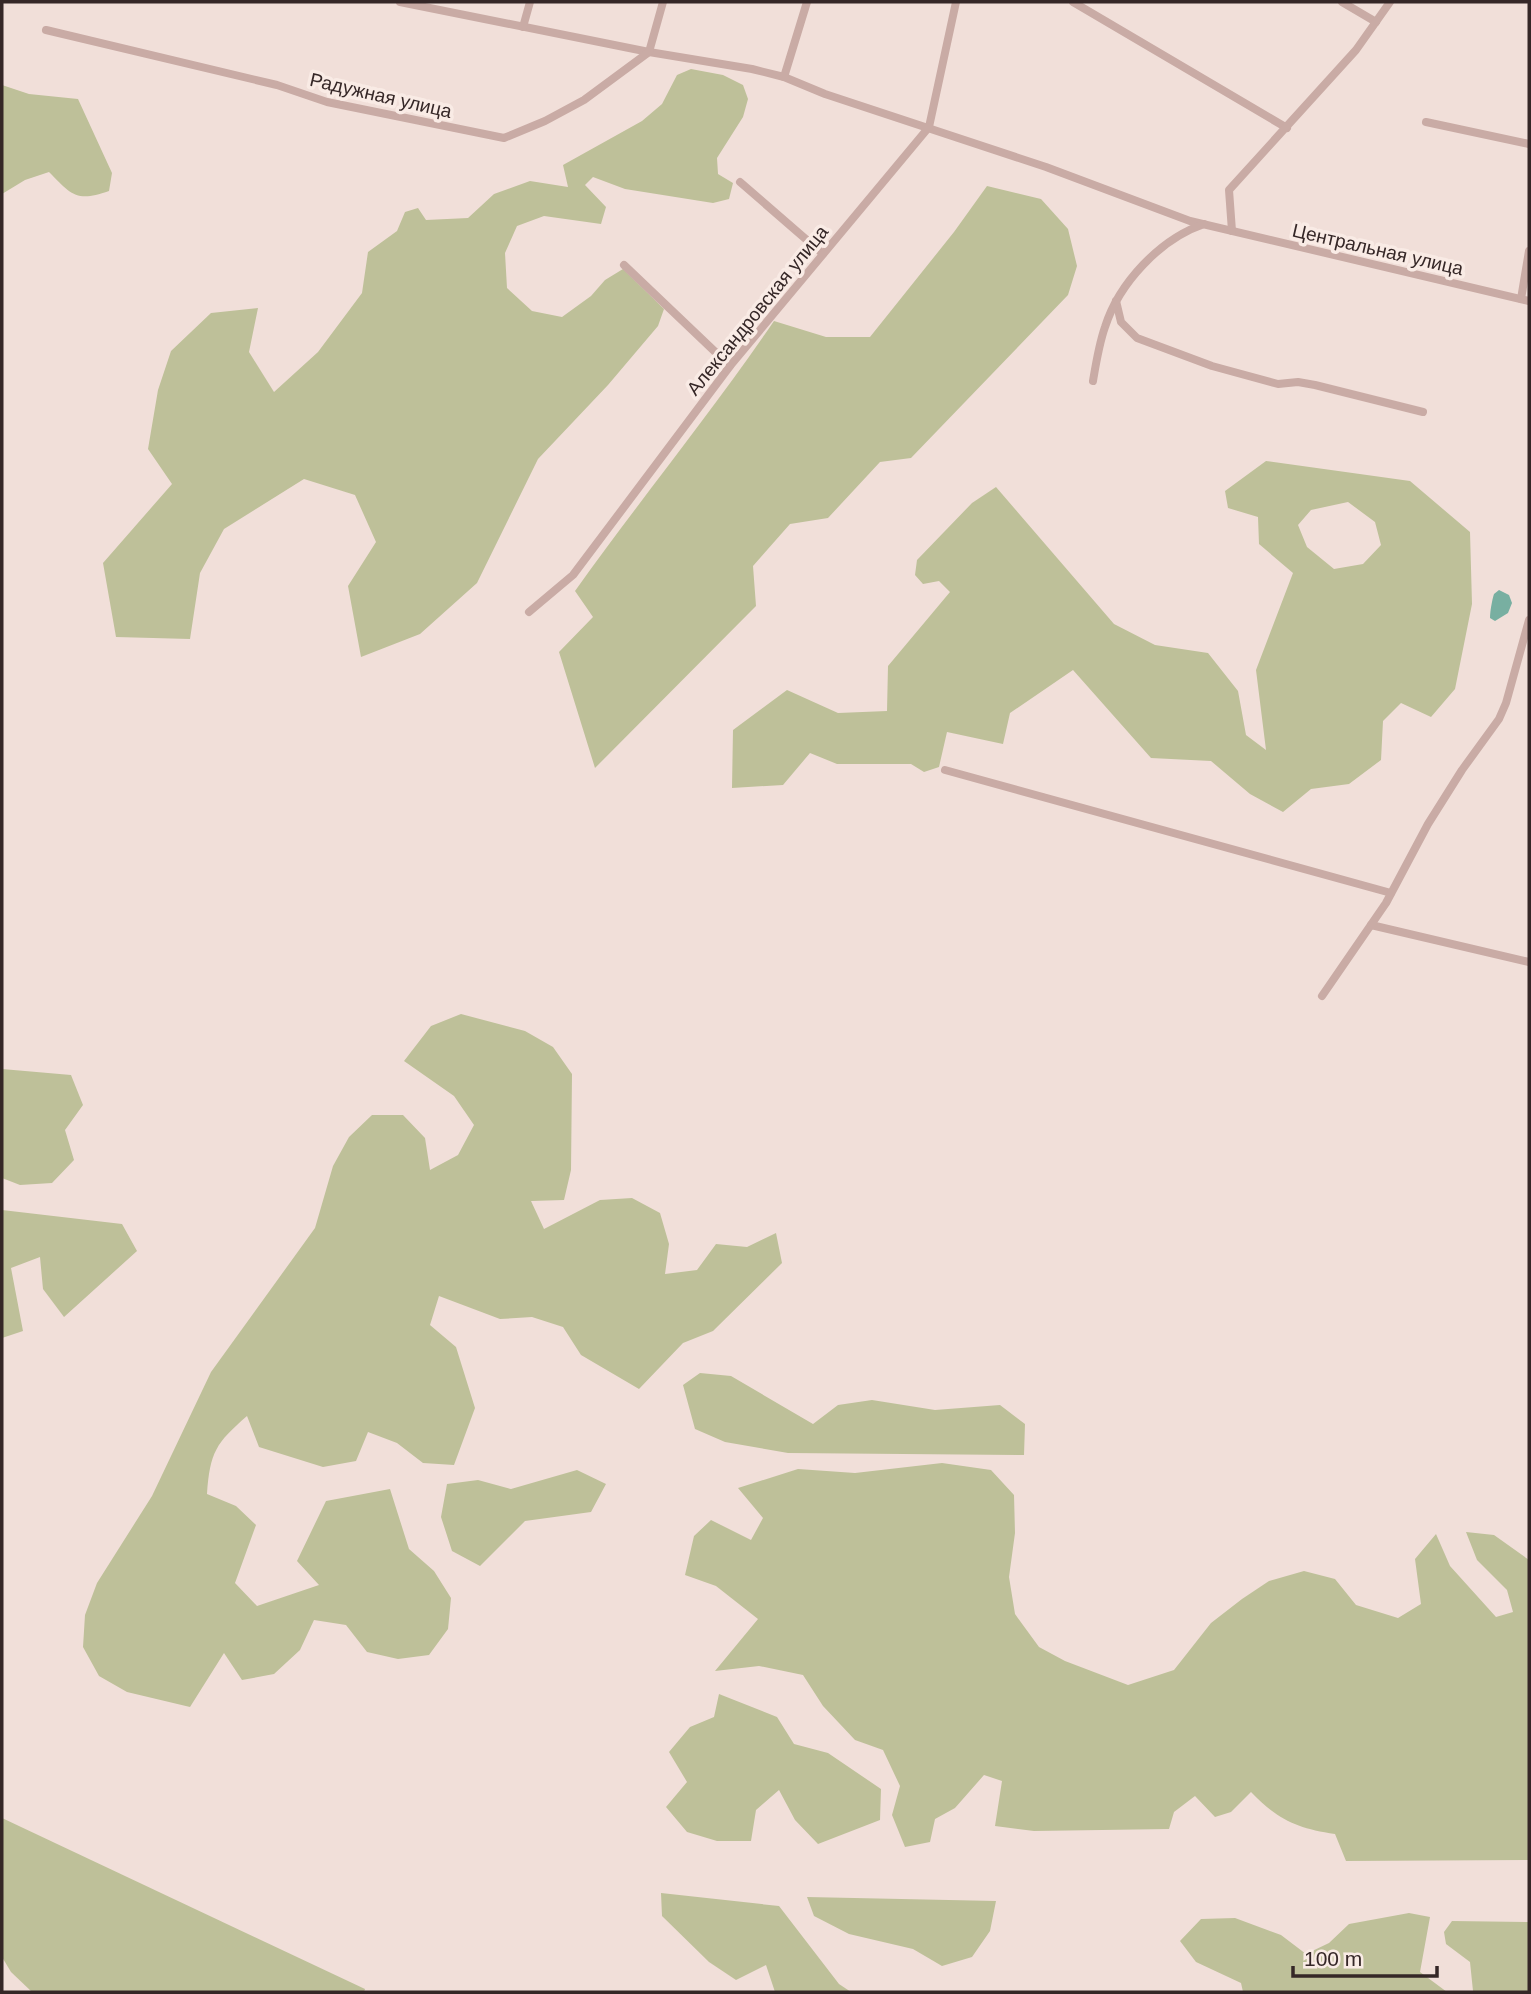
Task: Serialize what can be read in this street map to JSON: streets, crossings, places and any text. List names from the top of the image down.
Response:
{
  "streets": {
    "street": ["Радужная улица", "Центральная улица", "Александровская улица"]
  },
  "crossings": [
    ["Радужная улица", "Центральная улица"],
    ["Центральная улица", "Александровская улица"]
  ],
  "scale_bar": "100 m"
}
